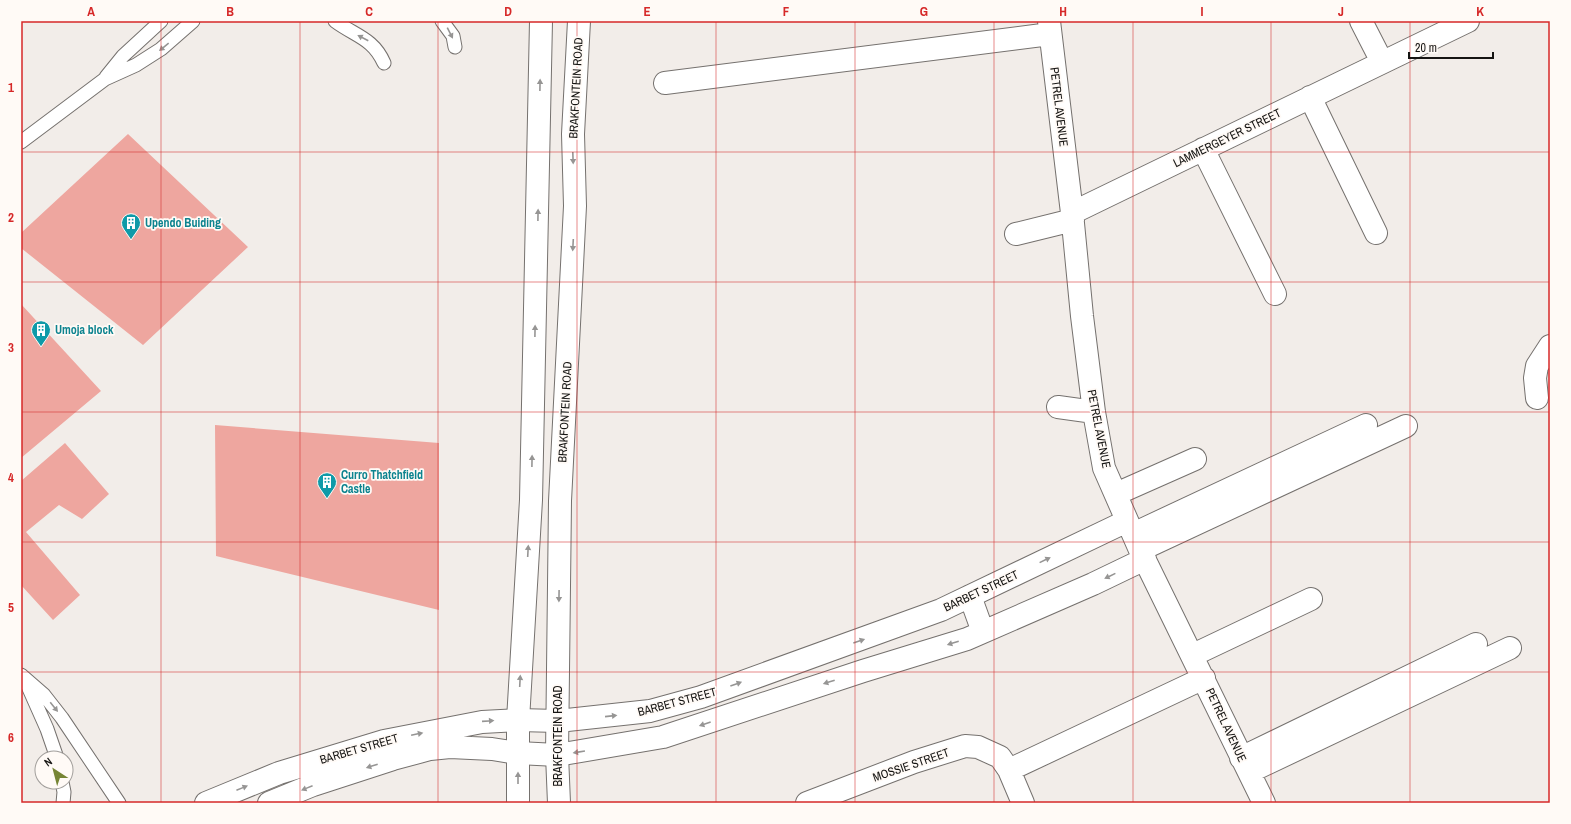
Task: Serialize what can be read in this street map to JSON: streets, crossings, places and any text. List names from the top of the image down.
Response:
{
  "streets": {
    "street": [
      "BRAKFONTEIN ROAD",
      "PETREL AVENUE",
      "LAMMERGEYER STREET",
      "BARBET STREET",
      "MOSSIE STREET"
    ]
  },
  "crossings": [
    ["BRAKFONTEIN ROAD", "BARBET STREET"],
    ["PETREL AVENUE", "LAMMERGEYER STREET"],
    ["PETREL AVENUE", "BARBET STREET"]
  ],
  "places": {
    "building": ["Upendo Buiding", "Umoja block", "Curro Thatchfield Castle"]
  },
  "scale_bar": "20 m",
  "north": "top left",
  "grid": {
    "columns": [
      "A",
      "B",
      "C",
      "D",
      "E",
      "F",
      "G",
      "H",
      "I",
      "J",
      "K"
    ],
    "rows": [
      "1",
      "2",
      "3",
      "4",
      "5",
      "6"
    ]
  }
}
